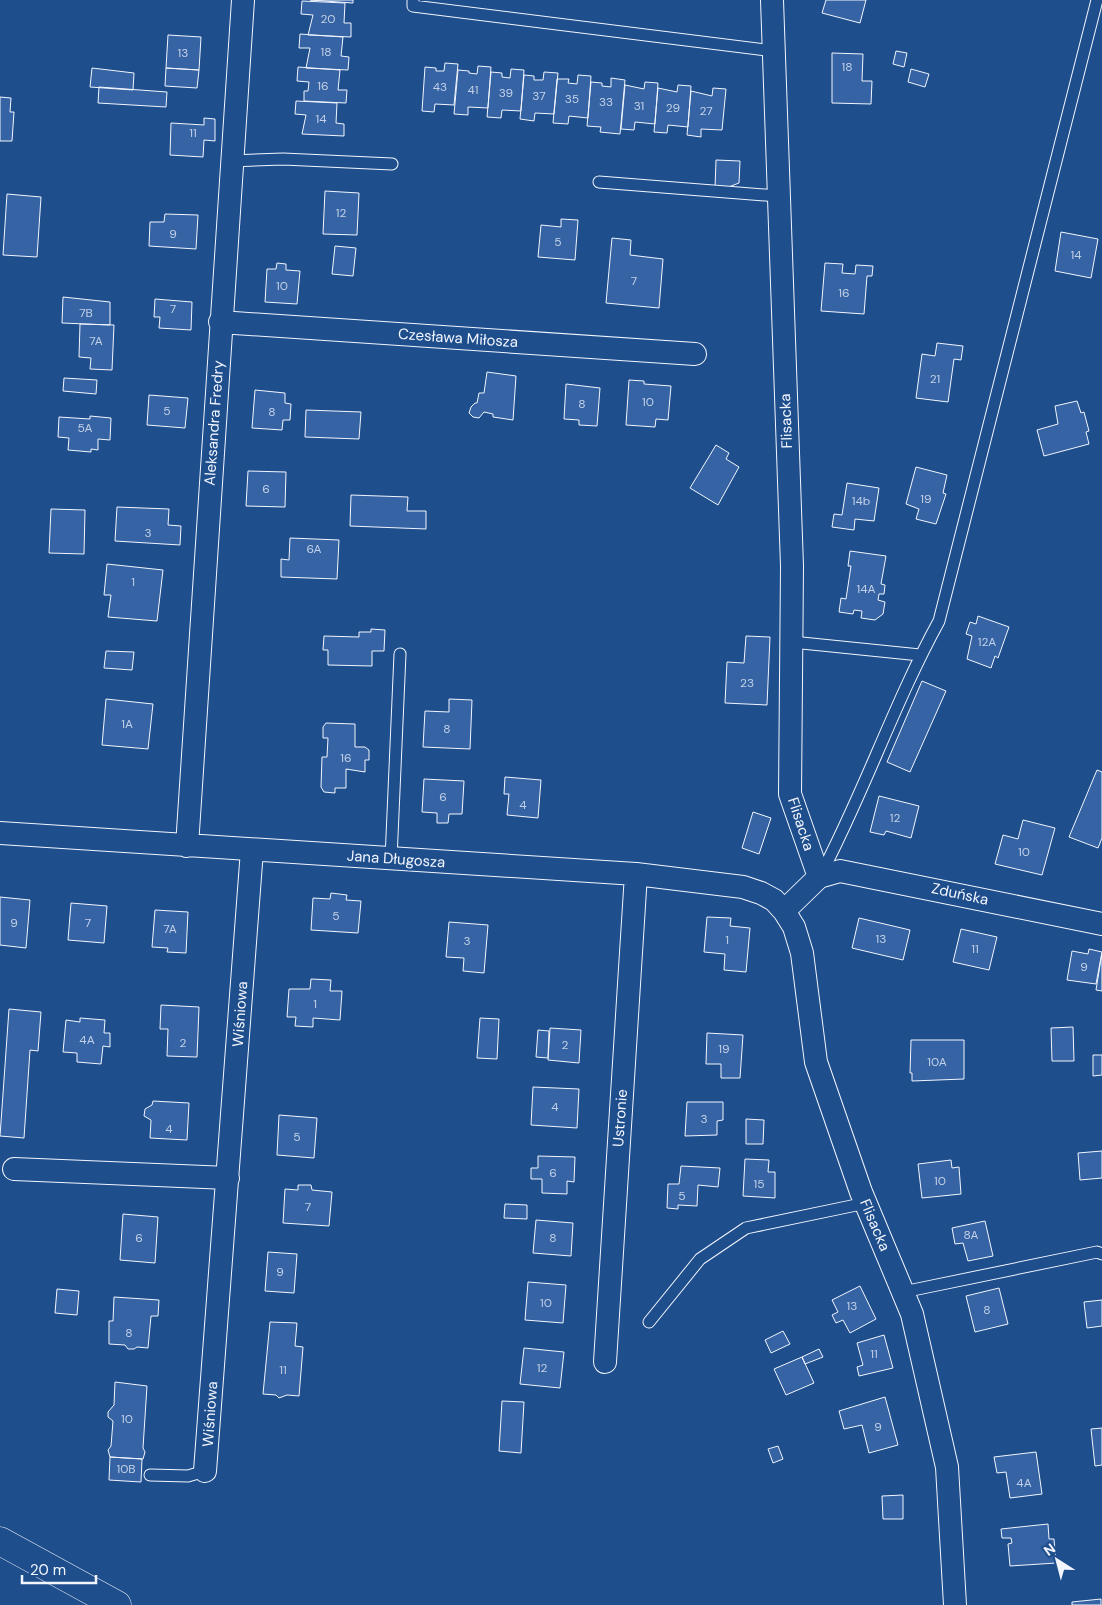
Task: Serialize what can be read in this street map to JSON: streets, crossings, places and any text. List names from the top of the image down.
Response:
{
  "streets": {
    "street": [
      "Czesława Miłosza",
      "Flisacka",
      "Aleksandra Fredry",
      "Jana Długosza",
      "Zduńska",
      "Wiśniowa",
      "Ustronie"
    ]
  },
  "crossings": [
    ["Czesława Miłosza", "Aleksandra Fredry"],
    ["Flisacka", "Jana Długosza"],
    ["Flisacka", "Zduńska"],
    ["Aleksandra Fredry", "Jana Długosza"],
    ["Jana Długosza", "Wiśniowa"],
    ["Jana Długosza", "Ustronie"]
  ],
  "house_numbers": [
    "20",
    "18",
    "13",
    "18",
    "16",
    "43",
    "41",
    "39",
    "37",
    "35",
    "33",
    "31",
    "29",
    "27",
    "14",
    "11",
    "12",
    "9",
    "5",
    "14",
    "7",
    "10",
    "16",
    "7",
    "7B",
    "7A",
    "21",
    "10",
    "8",
    "5",
    "8",
    "5A",
    "6",
    "19",
    "14b",
    "3",
    "6A",
    "1",
    "14A",
    "12A",
    "23",
    "1A",
    "8",
    "16",
    "6",
    "4",
    "12",
    "10",
    "5",
    "9",
    "7",
    "7A",
    "13",
    "1",
    "3",
    "11",
    "9",
    "1",
    "4A",
    "2",
    "2",
    "19",
    "10A",
    "4",
    "3",
    "4",
    "5",
    "6",
    "10",
    "15",
    "5",
    "7",
    "8A",
    "6",
    "8",
    "9",
    "10",
    "13",
    "8",
    "8",
    "11",
    "12",
    "11",
    "10",
    "9",
    "10B",
    "4A"
  ],
  "scale_bar": "20 m",
  "north": "top left"
}
